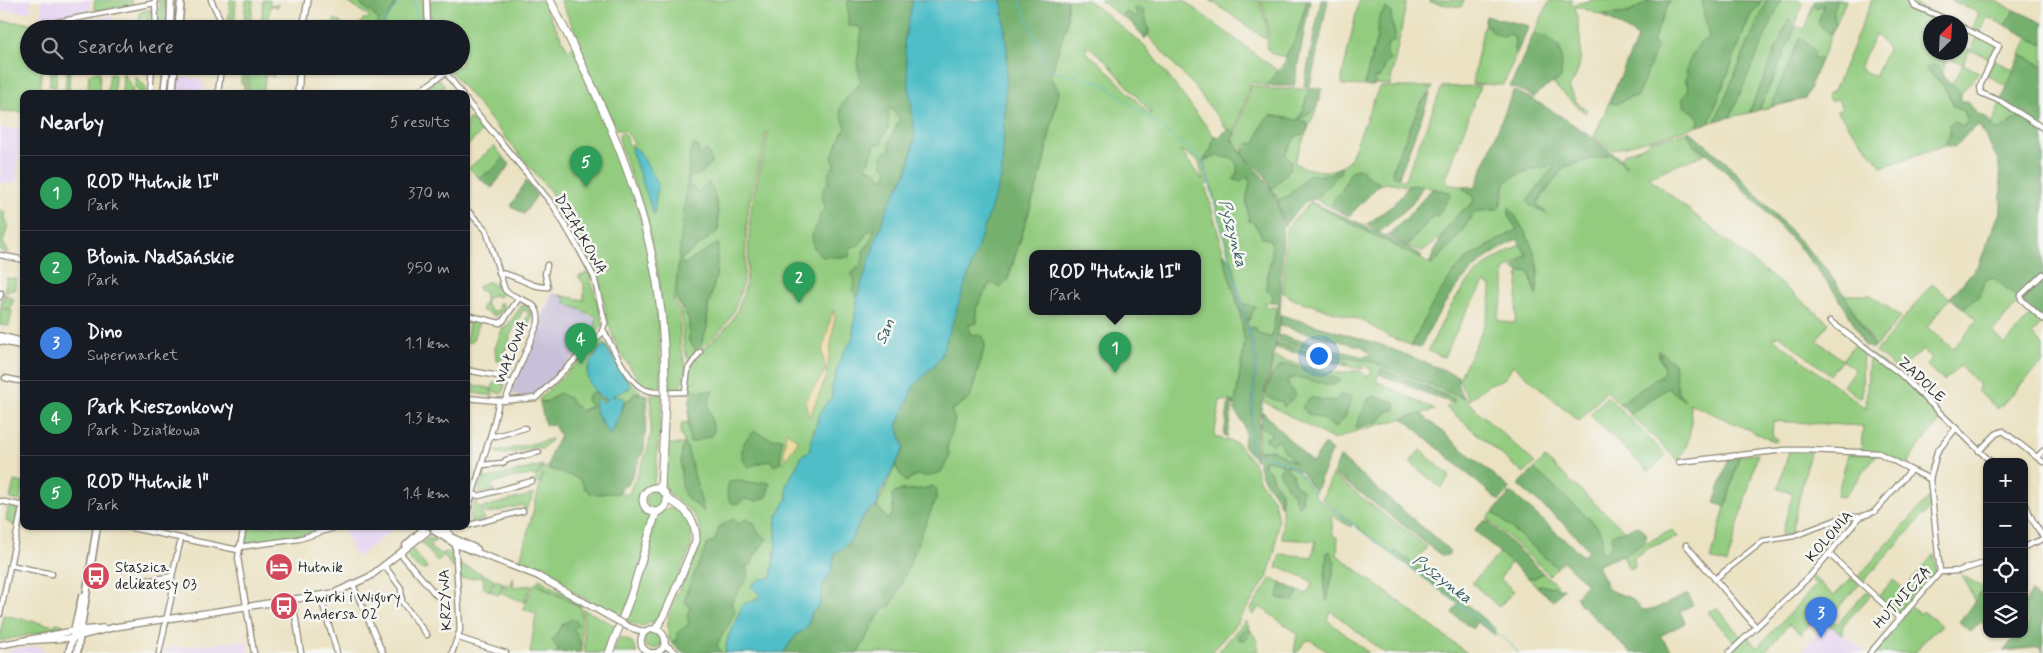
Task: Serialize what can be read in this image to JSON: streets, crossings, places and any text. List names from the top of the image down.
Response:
{
  "streets": {
    "street": [
      "DZIAŁKOWA",
      "WAŁOWA",
      "ZADOLE",
      "KOLONIA",
      "HUTNICZA",
      "KRZYWA"
    ]
  },
  "water": ["Pyszynka", "San"],
  "places": {
    "hotel": ["Hutnik"],
    "bus stop": ["Staszica delikatesy 03", "Żwirki i Wigury Andersa 02"]
  },
  "north": "top right",
  "page": {
    "search": "Search here",
    "heading": ["Nearby", "5 results"],
    "pins": [
      "5",
      "2",
      "4",
      "1",
      "3"
    ],
    "list": [
      {
        "mark": "1",
        "name": "ROD \"Hutnik II\"",
        "note": "Park",
        "value": "370 m"
      },
      {
        "mark": "2",
        "name": "Błonia Nadsańskie",
        "note": "Park",
        "value": "950 m"
      },
      {
        "mark": "3",
        "name": "Dino",
        "note": "Supermarket",
        "value": "1.1 km"
      },
      {
        "mark": "4",
        "name": "Park Kieszonkowy",
        "note": "Park · Działkowa",
        "value": "1.3 km"
      },
      {
        "mark": "5",
        "name": "ROD \"Hutnik I\"",
        "note": "Park",
        "value": "1.4 km"
      }
    ],
    "popup": ["ROD \"Hutnik II\"", "Park"],
    "map_buttons": ["+", "−"]
  }
}
